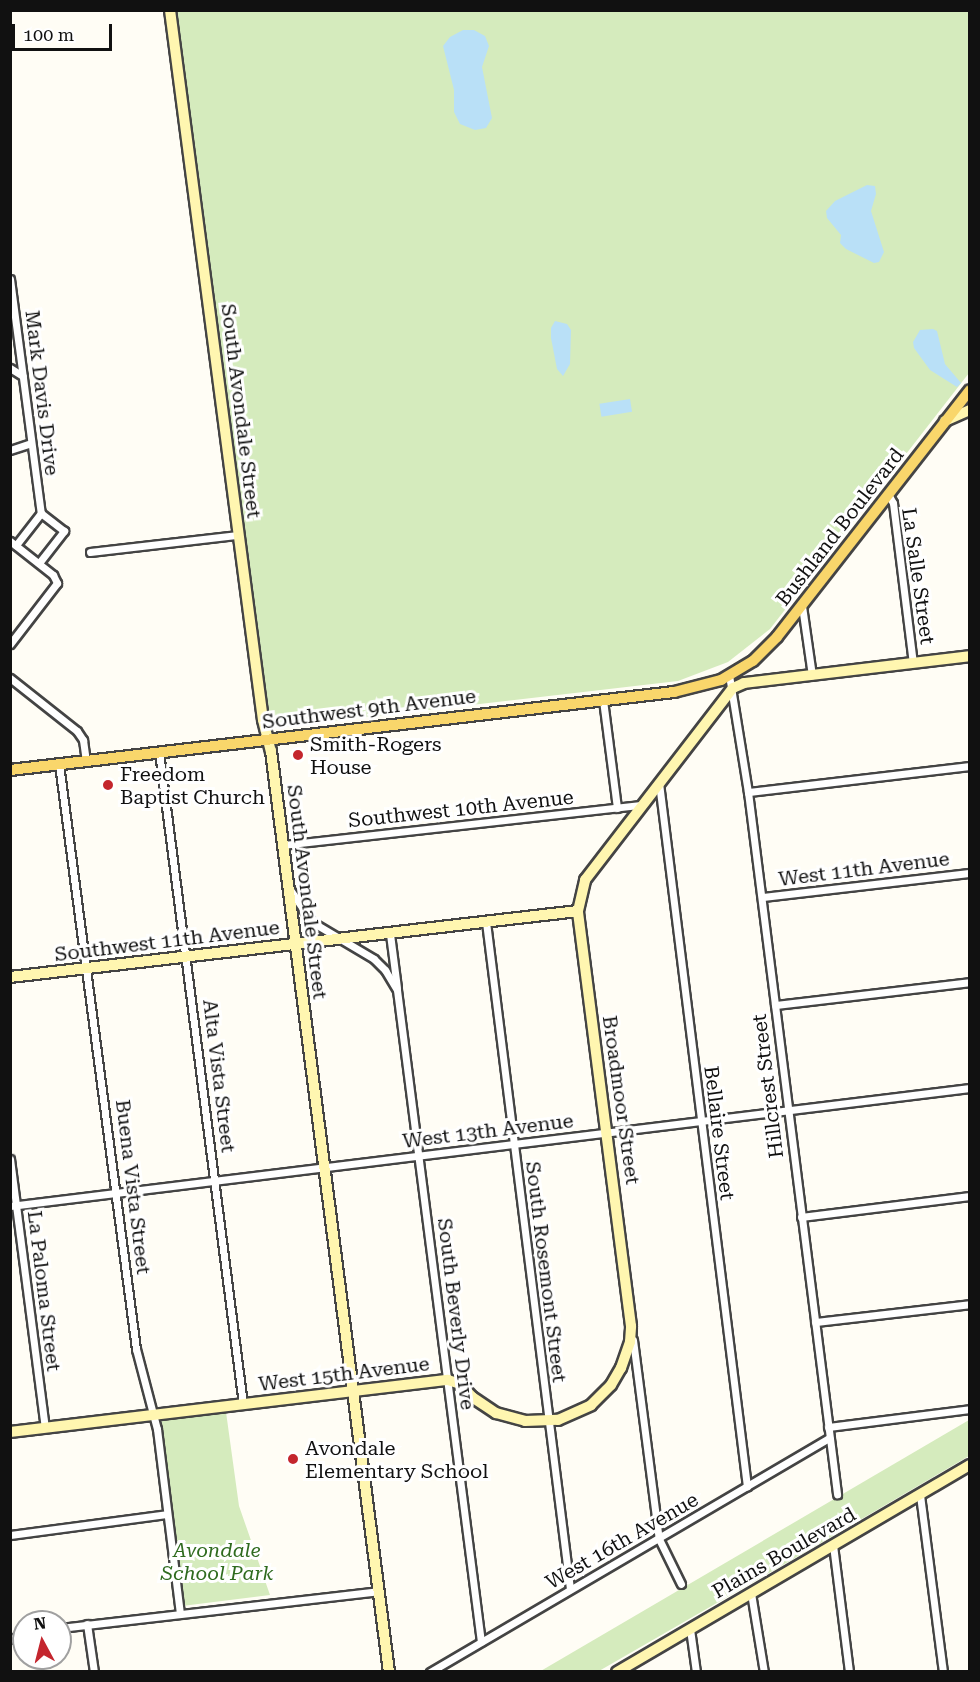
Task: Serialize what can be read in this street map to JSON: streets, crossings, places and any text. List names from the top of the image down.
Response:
{
  "streets": {
    "main road": ["Bushland Boulevard", "Southwest 9th Avenue"],
    "street": [
      "Mark Davis Drive",
      "South Avondale Street",
      "La Salle Street",
      "Southwest 10th Avenue",
      "West 11th Avenue",
      "Southwest 11th Avenue",
      "Alta Vista Street",
      "Hillcrest Street",
      "Broadmoor Street",
      "West 13th Avenue",
      "Bellaire Street",
      "Buena Vista Street",
      "South Rosemont Street",
      "La Paloma Street",
      "South Beverly Drive",
      "West 15th Avenue",
      "West 16th Avenue",
      "Plains Boulevard"
    ]
  },
  "crossings": [
    ["South Avondale Street", "Southwest 9th Avenue"],
    ["South Avondale Street", "Southwest 10th Avenue"],
    ["South Avondale Street", "Southwest 11th Avenue"],
    ["South Avondale Street", "West 13th Avenue"],
    ["South Avondale Street", "South Beverly Drive"],
    ["South Avondale Street", "West 15th Avenue"],
    ["Bushland Boulevard", "La Salle Street"],
    ["Bushland Boulevard", "Southwest 9th Avenue"],
    ["Bushland Boulevard", "Southwest 10th Avenue"],
    ["Bushland Boulevard", "Hillcrest Street"],
    ["Bushland Boulevard", "Broadmoor Street"],
    ["Bushland Boulevard", "Bellaire Street"],
    ["La Salle Street", "Southwest 9th Avenue"],
    ["Southwest 9th Avenue", "Alta Vista Street"],
    ["Southwest 9th Avenue", "Hillcrest Street"],
    ["Southwest 9th Avenue", "Buena Vista Street"],
    ["West 11th Avenue", "Hillcrest Street"],
    ["Southwest 11th Avenue", "Alta Vista Street"],
    ["Southwest 11th Avenue", "Broadmoor Street"],
    ["Southwest 11th Avenue", "Buena Vista Street"],
    ["Southwest 11th Avenue", "South Rosemont Street"],
    ["Southwest 11th Avenue", "South Beverly Drive"],
    ["Alta Vista Street", "West 13th Avenue"],
    ["Alta Vista Street", "West 15th Avenue"],
    ["Hillcrest Street", "West 13th Avenue"],
    ["Hillcrest Street", "West 16th Avenue"],
    ["Broadmoor Street", "West 13th Avenue"],
    ["Broadmoor Street", "West 15th Avenue"],
    ["Broadmoor Street", "West 16th Avenue"],
    ["West 13th Avenue", "Bellaire Street"],
    ["West 13th Avenue", "Buena Vista Street"],
    ["West 13th Avenue", "South Rosemont Street"],
    ["West 13th Avenue", "La Paloma Street"],
    ["West 13th Avenue", "South Beverly Drive"],
    ["Bellaire Street", "West 16th Avenue"],
    ["Buena Vista Street", "West 15th Avenue"],
    ["South Rosemont Street", "West 15th Avenue"],
    ["South Rosemont Street", "West 16th Avenue"],
    ["La Paloma Street", "West 15th Avenue"],
    ["South Beverly Drive", "West 15th Avenue"],
    ["South Beverly Drive", "West 16th Avenue"]
  ],
  "parks": ["Avondale School Park"],
  "places": ["Smith-Rogers House", "Freedom Baptist Church", "Avondale Elementary School"],
  "scale_bar": "100 m",
  "north": "top"
}
